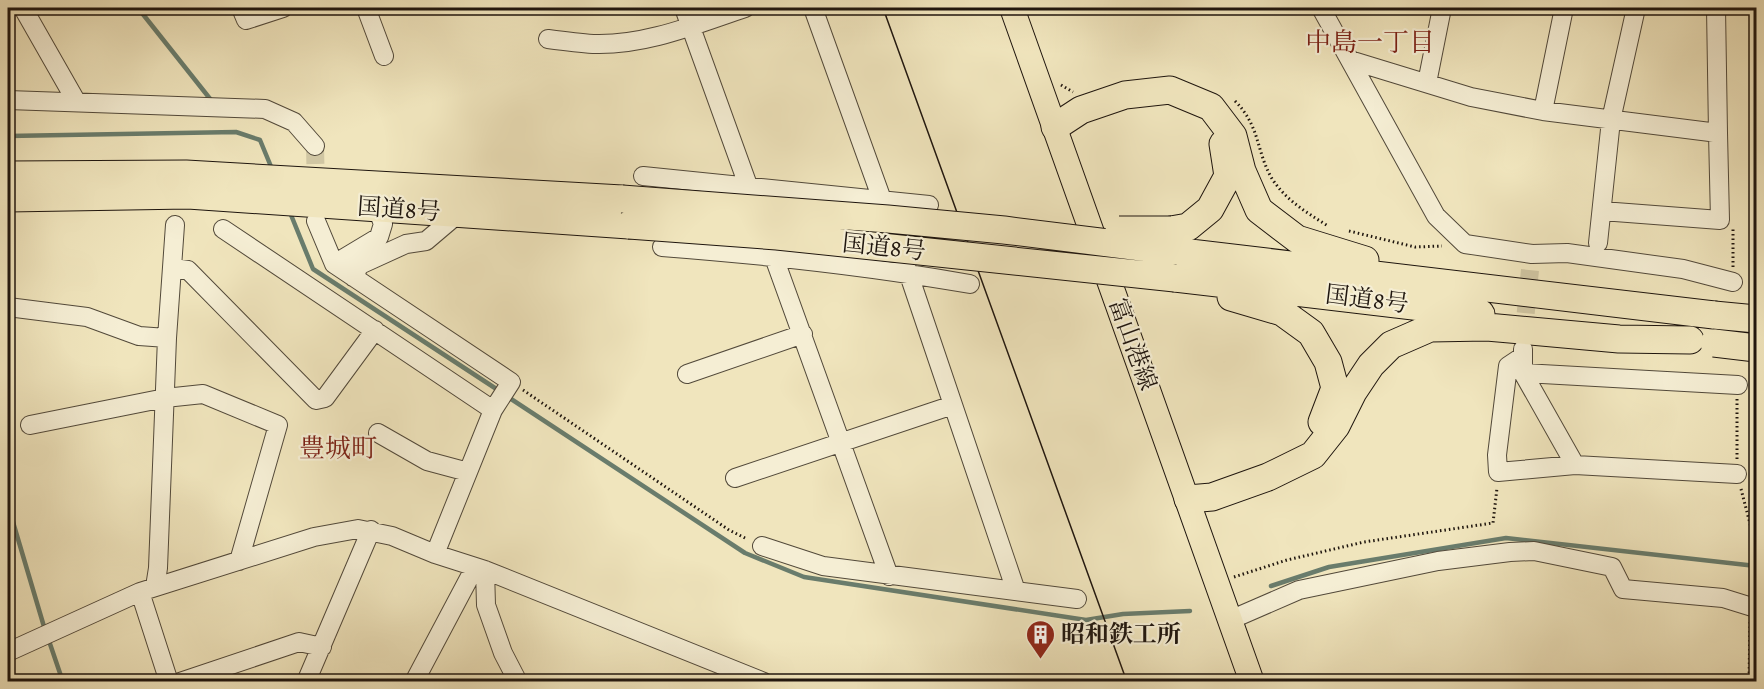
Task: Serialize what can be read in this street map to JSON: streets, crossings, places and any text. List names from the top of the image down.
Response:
{
  "streets": {
    "highway": ["国道8号"],
    "main road": ["富山港線"]
  },
  "districts": ["中島一丁目", "豊城町"],
  "places": {
    "building": ["昭和鉄工所"]
  }
}
